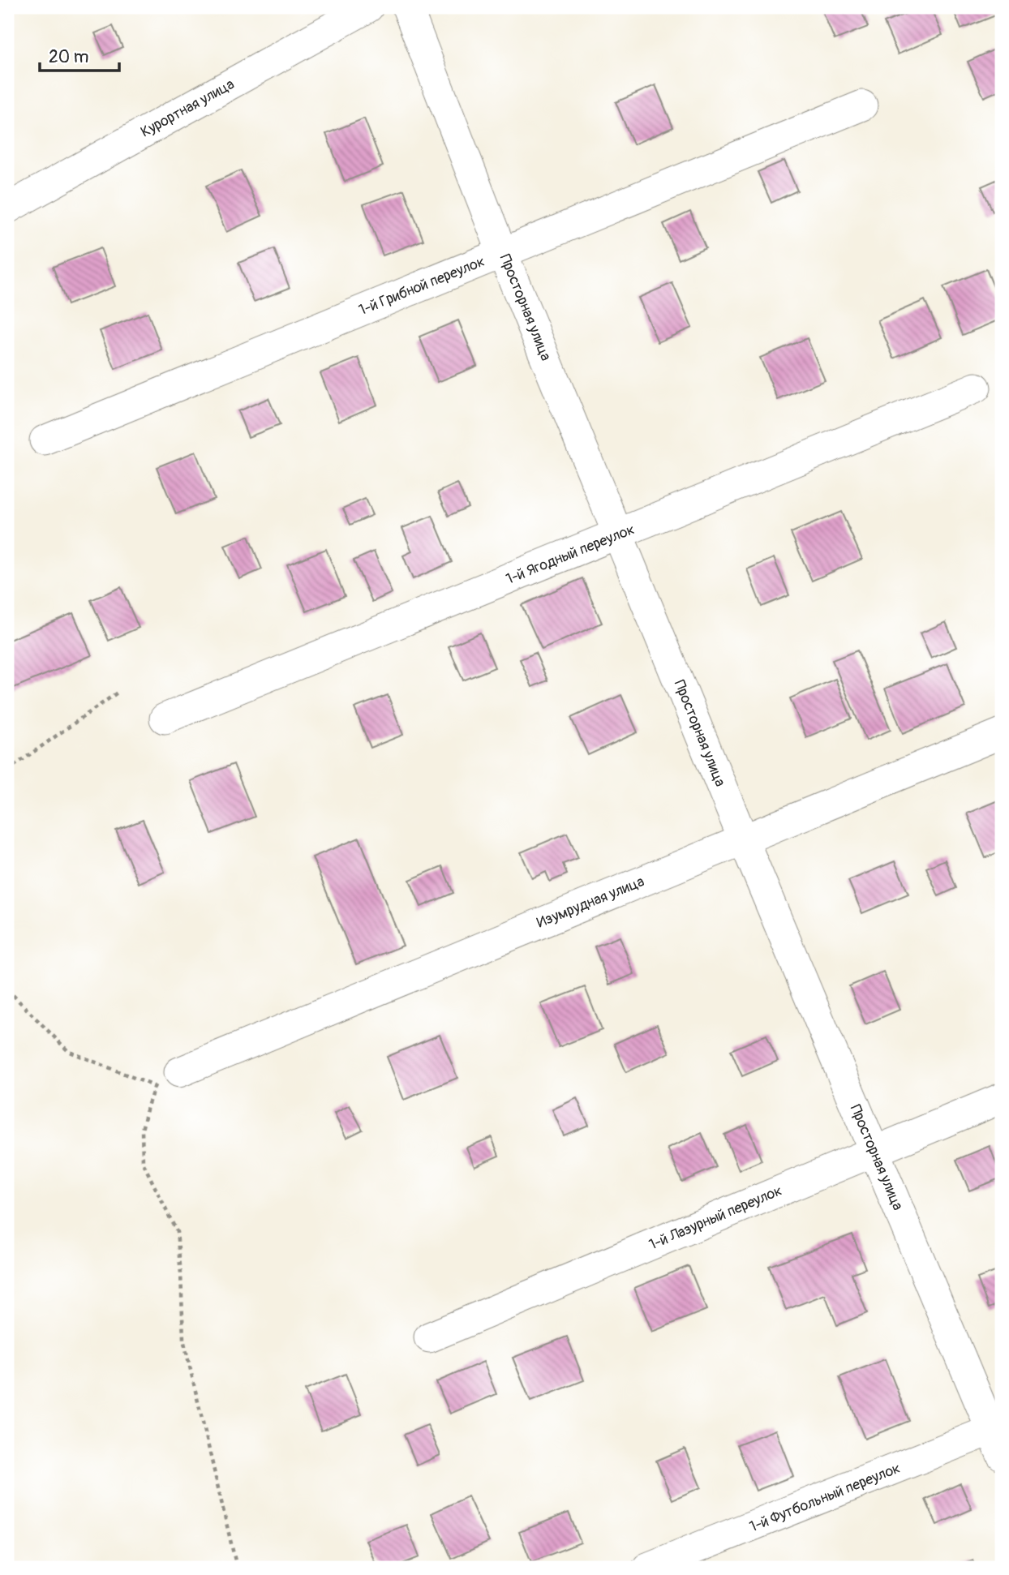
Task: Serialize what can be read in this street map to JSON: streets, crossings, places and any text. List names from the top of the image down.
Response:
{
  "streets": {
    "street": [
      "Курортная улица",
      "1-й Грибной переулок",
      "Просторная улица",
      "1-й Ягодный переулок",
      "Изумрудная улица",
      "1-й Лазурный переулок",
      "1-й Футбольный переулок"
    ]
  },
  "crossings": [
    ["1-й Грибной переулок", "Просторная улица"],
    ["Просторная улица", "1-й Ягодный переулок"],
    ["Просторная улица", "Изумрудная улица"],
    ["Просторная улица", "1-й Лазурный переулок"],
    ["Просторная улица", "1-й Футбольный переулок"]
  ],
  "scale_bar": "20 m"
}
